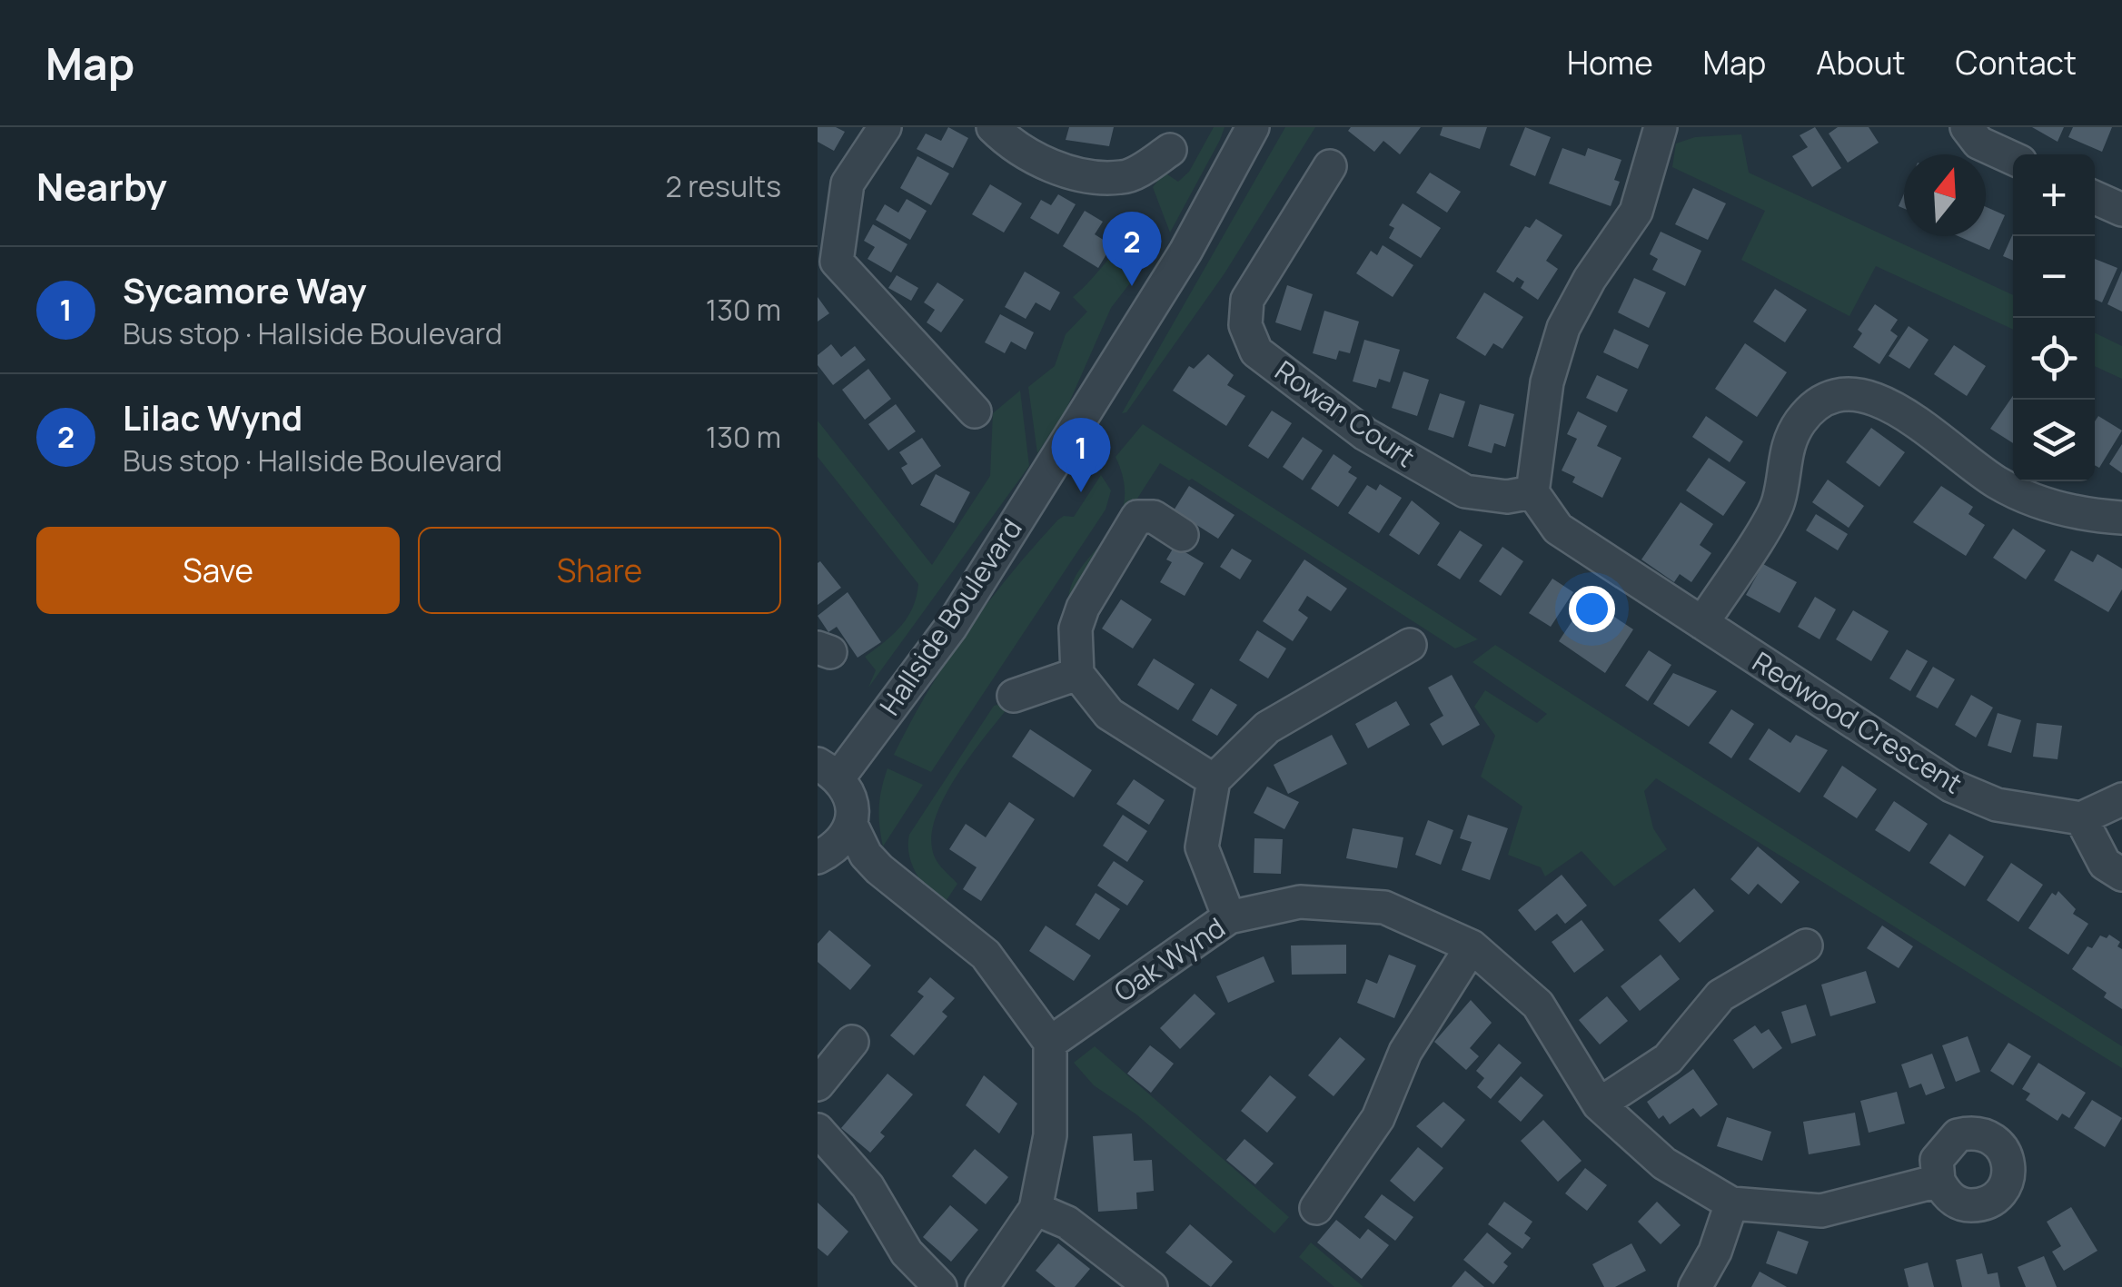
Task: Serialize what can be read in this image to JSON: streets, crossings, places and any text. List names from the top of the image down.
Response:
{
  "streets": {
    "street": [
      "Rowan Court",
      "Hallside Boulevard",
      "Redwood Crescent",
      "Oak Wynd"
    ]
  },
  "crossings": [
    ["Rowan Court", "Redwood Crescent"],
    ["Hallside Boulevard", "Oak Wynd"]
  ],
  "north": "top",
  "page": {
    "header": "Map",
    "nav": [
      "Home",
      "Map",
      "About",
      "Contact"
    ],
    "heading": ["Nearby", "2 results"],
    "map_buttons": ["+", "−"],
    "pins": ["2", "1"],
    "list": [
      {
        "mark": "1",
        "name": "Sycamore Way",
        "note": "Bus stop · Hallside Boulevard",
        "value": "130 m"
      },
      {
        "mark": "2",
        "name": "Lilac Wynd",
        "note": "Bus stop · Hallside Boulevard",
        "value": "130 m"
      }
    ],
    "buttons": ["Save", "Share"]
  }
}
